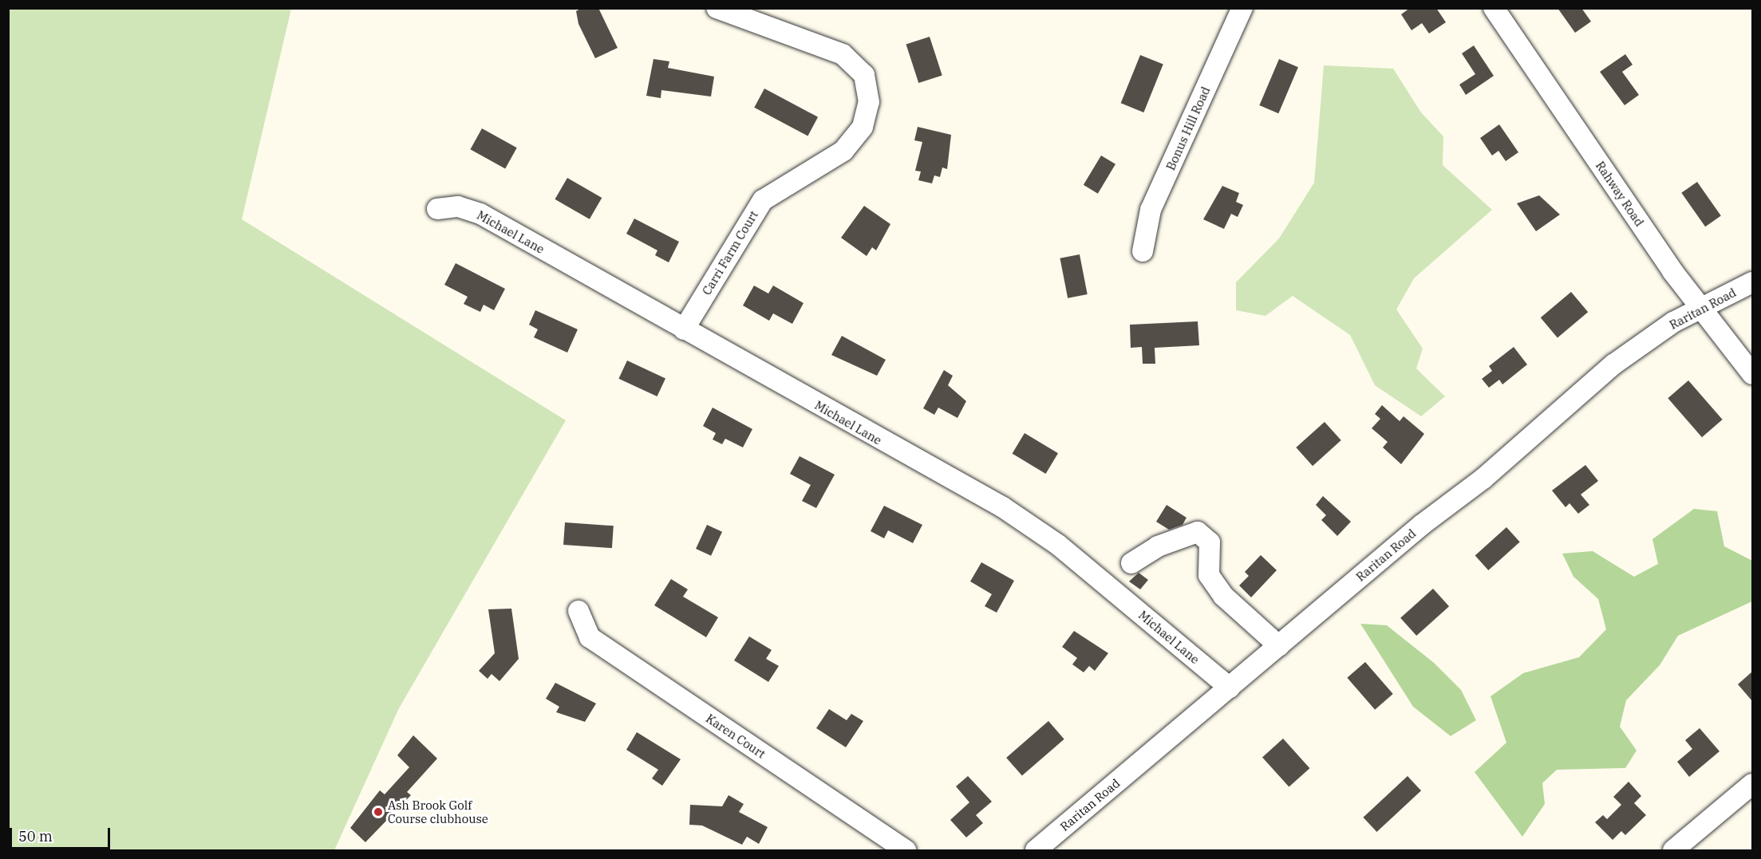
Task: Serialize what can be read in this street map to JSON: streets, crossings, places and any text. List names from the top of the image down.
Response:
{
  "streets": {
    "street": [
      "Bonus Hill Road",
      "Rahway Road",
      "Michael Lane",
      "Carri Farm Court",
      "Raritan Road",
      "Karen Court"
    ]
  },
  "crossings": [
    ["Rahway Road", "Raritan Road"],
    ["Michael Lane", "Carri Farm Court"],
    ["Michael Lane", "Raritan Road"]
  ],
  "places": ["Ash Brook Golf Course clubhouse"],
  "scale_bar": "50 m"
}
